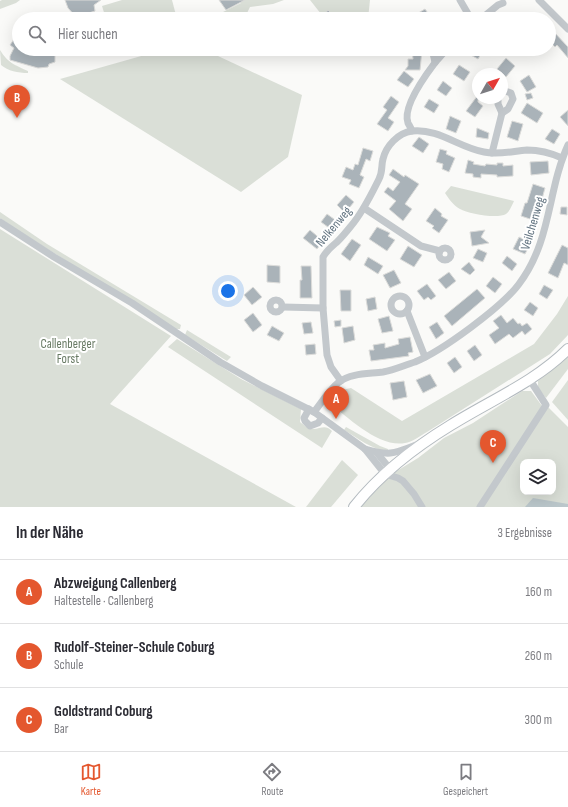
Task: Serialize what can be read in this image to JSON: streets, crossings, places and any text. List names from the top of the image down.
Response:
{
  "streets": {
    "street": ["Veilchenweg", "Nelkenweg"]
  },
  "crossings": [
    ["Veilchenweg", "Nelkenweg"]
  ],
  "parks": ["Callenberger Forst"],
  "north": "top right",
  "page": {
    "search": "Hier suchen",
    "pins": ["B", "A", "C"],
    "heading": ["In der Nähe", "3 Ergebnisse"],
    "list": [
      {
        "mark": "A",
        "name": "Abzweigung Callenberg",
        "note": "Haltestelle · Callenberg",
        "value": "160 m"
      },
      {
        "mark": "B",
        "name": "Rudolf-Steiner-Schule Coburg",
        "note": "Schule",
        "value": "260 m"
      },
      {
        "mark": "C",
        "name": "Goldstrand Coburg",
        "note": "Bar",
        "value": "300 m"
      }
    ],
    "nav": ["Karte", "Route", "Gespeichert"]
  }
}
